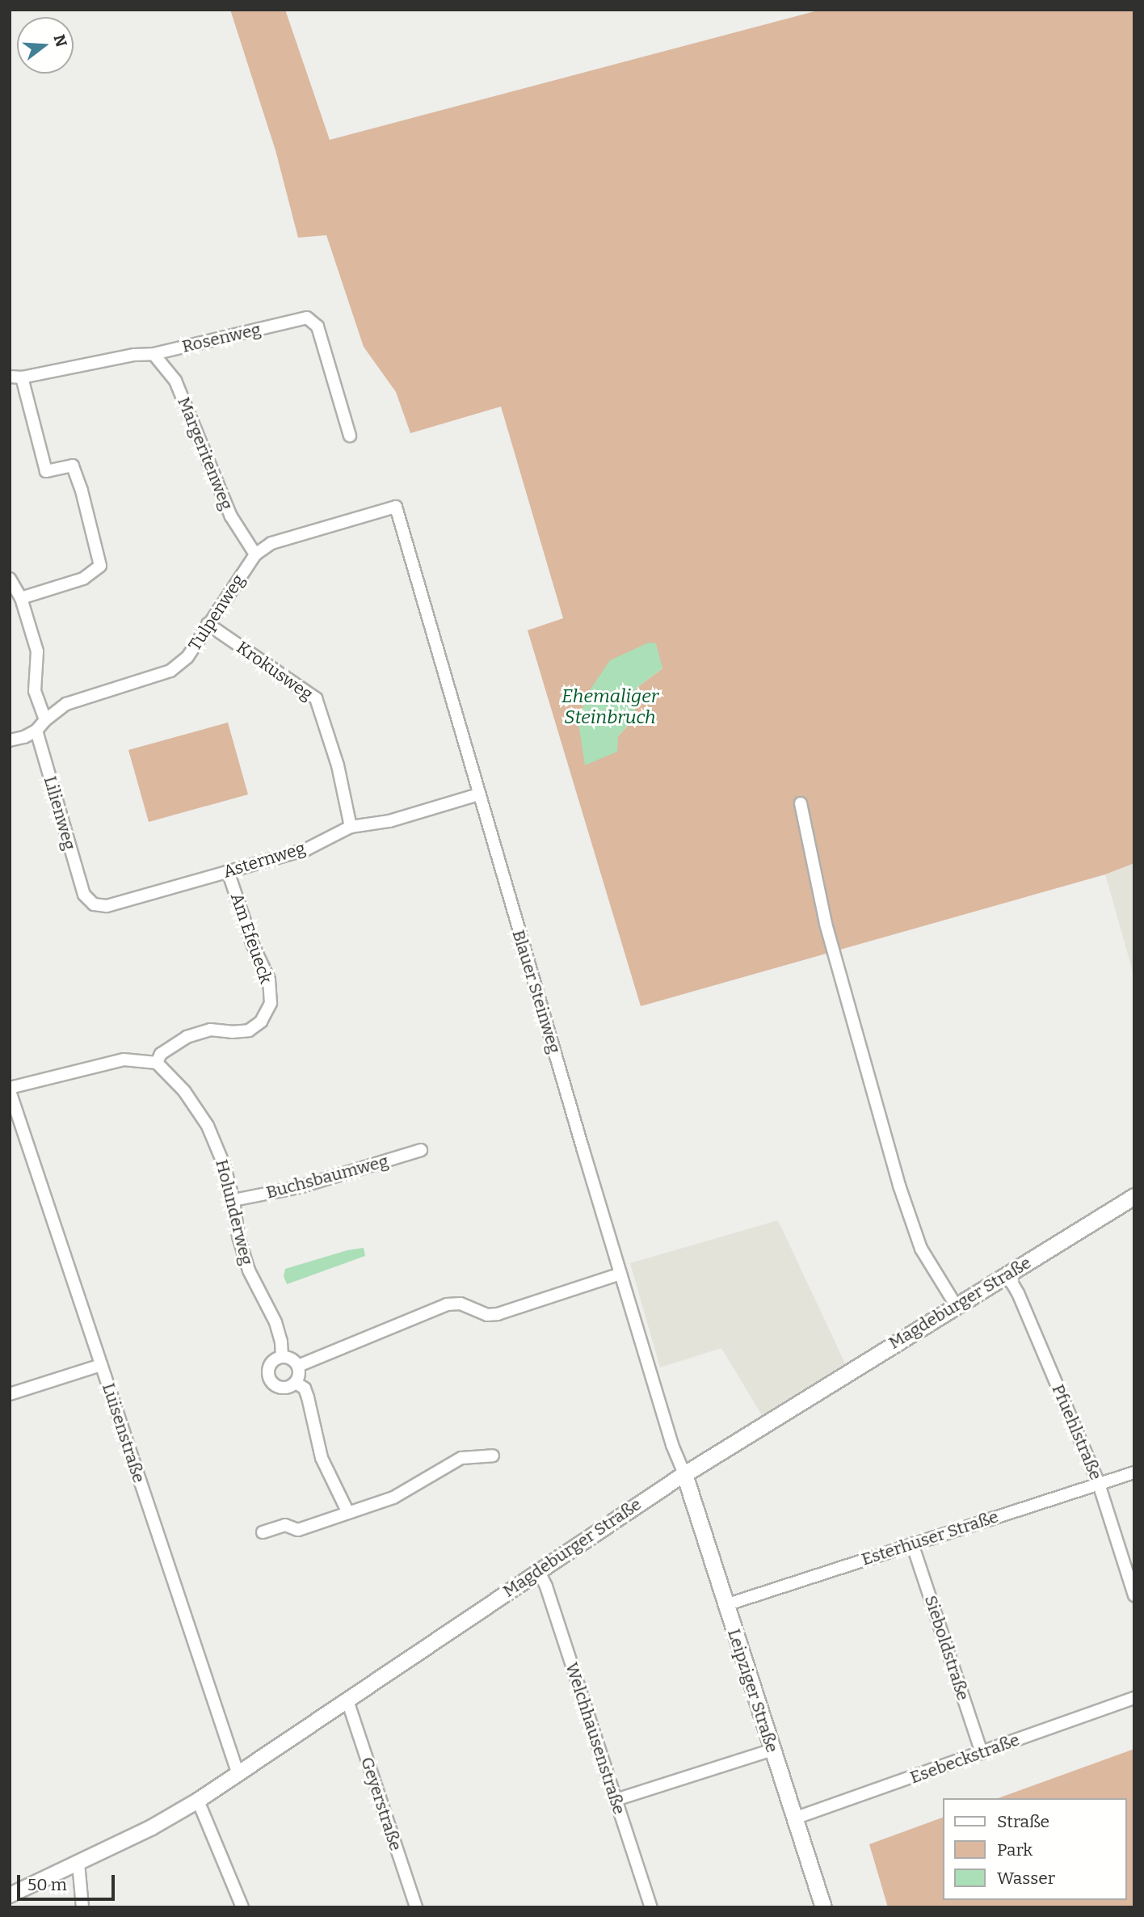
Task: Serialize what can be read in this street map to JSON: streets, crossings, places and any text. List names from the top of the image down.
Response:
{
  "streets": {
    "main road": ["Magdeburger Straße", "Leipziger Straße"],
    "street": [
      "Rosenweg",
      "Margeritenweg",
      "Tulpenweg",
      "Krokusweg",
      "Lilienweg",
      "Asternweg",
      "Am Efeueck",
      "Blauer Steinweg",
      "Buchsbaumweg",
      "Holunderweg",
      "Pfuehlstraße",
      "Luisenstraße",
      "Esterhuser Straße",
      "Sieboldstraße",
      "Welchhausenstraße",
      "Esebeckstraße",
      "Geyerstraße"
    ]
  },
  "crossings": [
    ["Rosenweg", "Margeritenweg"],
    ["Margeritenweg", "Tulpenweg"],
    ["Tulpenweg", "Krokusweg"],
    ["Tulpenweg", "Lilienweg"],
    ["Tulpenweg", "Blauer Steinweg"],
    ["Krokusweg", "Asternweg"],
    ["Lilienweg", "Asternweg"],
    ["Asternweg", "Am Efeueck"],
    ["Asternweg", "Blauer Steinweg"],
    ["Am Efeueck", "Holunderweg"],
    ["Blauer Steinweg", "Magdeburger Straße"],
    ["Blauer Steinweg", "Leipziger Straße"],
    ["Buchsbaumweg", "Holunderweg"],
    ["Magdeburger Straße", "Pfuehlstraße"],
    ["Magdeburger Straße", "Luisenstraße"],
    ["Magdeburger Straße", "Leipziger Straße"],
    ["Magdeburger Straße", "Welchhausenstraße"],
    ["Magdeburger Straße", "Geyerstraße"],
    ["Pfuehlstraße", "Esterhuser Straße"],
    ["Esterhuser Straße", "Sieboldstraße"],
    ["Esterhuser Straße", "Leipziger Straße"],
    ["Sieboldstraße", "Esebeckstraße"],
    ["Leipziger Straße", "Esebeckstraße"]
  ],
  "water": ["Ehemaliger Steinbruch"],
  "legend": ["Straße", "Park", "Wasser"],
  "scale_bar": "50 m",
  "north": "right"
}
